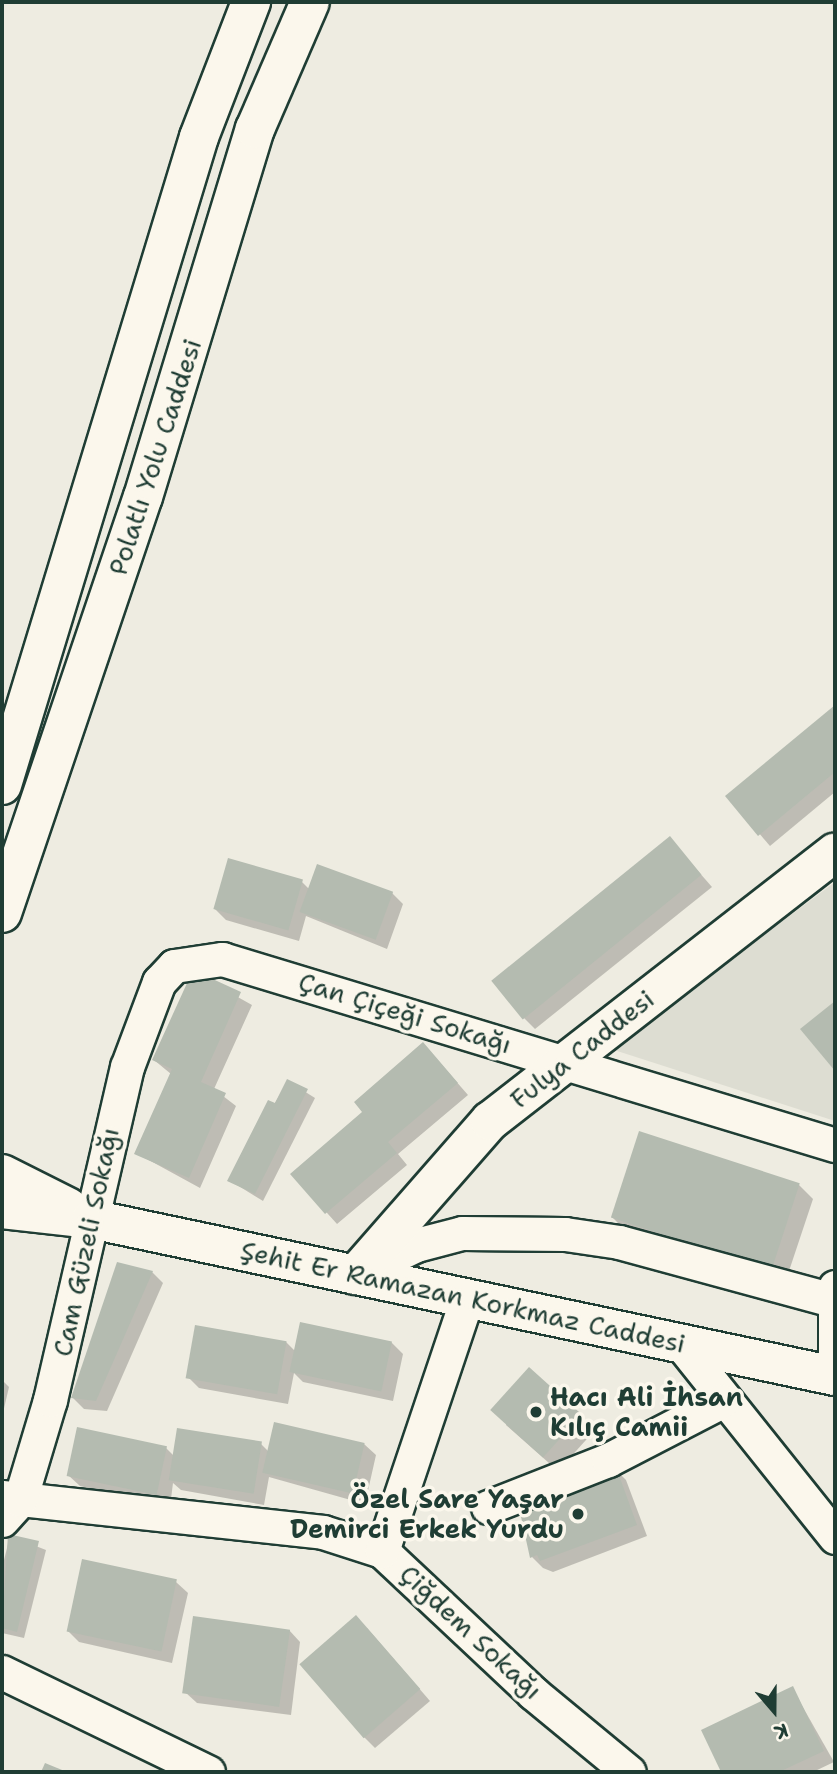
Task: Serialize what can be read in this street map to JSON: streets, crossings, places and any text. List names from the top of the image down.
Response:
{
  "streets": {
    "main road": ["Polatlı Yolu Caddesi", "Fulya Caddesi", "Şehit Er Ramazan Korkmaz Caddesi"],
    "street": ["Çan Çiçeği Sokağı", "Cam Güzeli Sokağı", "Çiğdem Sokağı"]
  },
  "crossings": [
    ["Çan Çiçeği Sokağı", "Fulya Caddesi"],
    ["Çan Çiçeği Sokağı", "Cam Güzeli Sokağı"],
    ["Fulya Caddesi", "Şehit Er Ramazan Korkmaz Caddesi"],
    ["Cam Güzeli Sokağı", "Şehit Er Ramazan Korkmaz Caddesi"],
    ["Cam Güzeli Sokağı", "Çiğdem Sokağı"]
  ],
  "places": ["Hacı Ali İhsan Kılıç Camii", "Özel Sare Yaşar Demirci Erkek Yurdu"],
  "north": "bottom"
}
